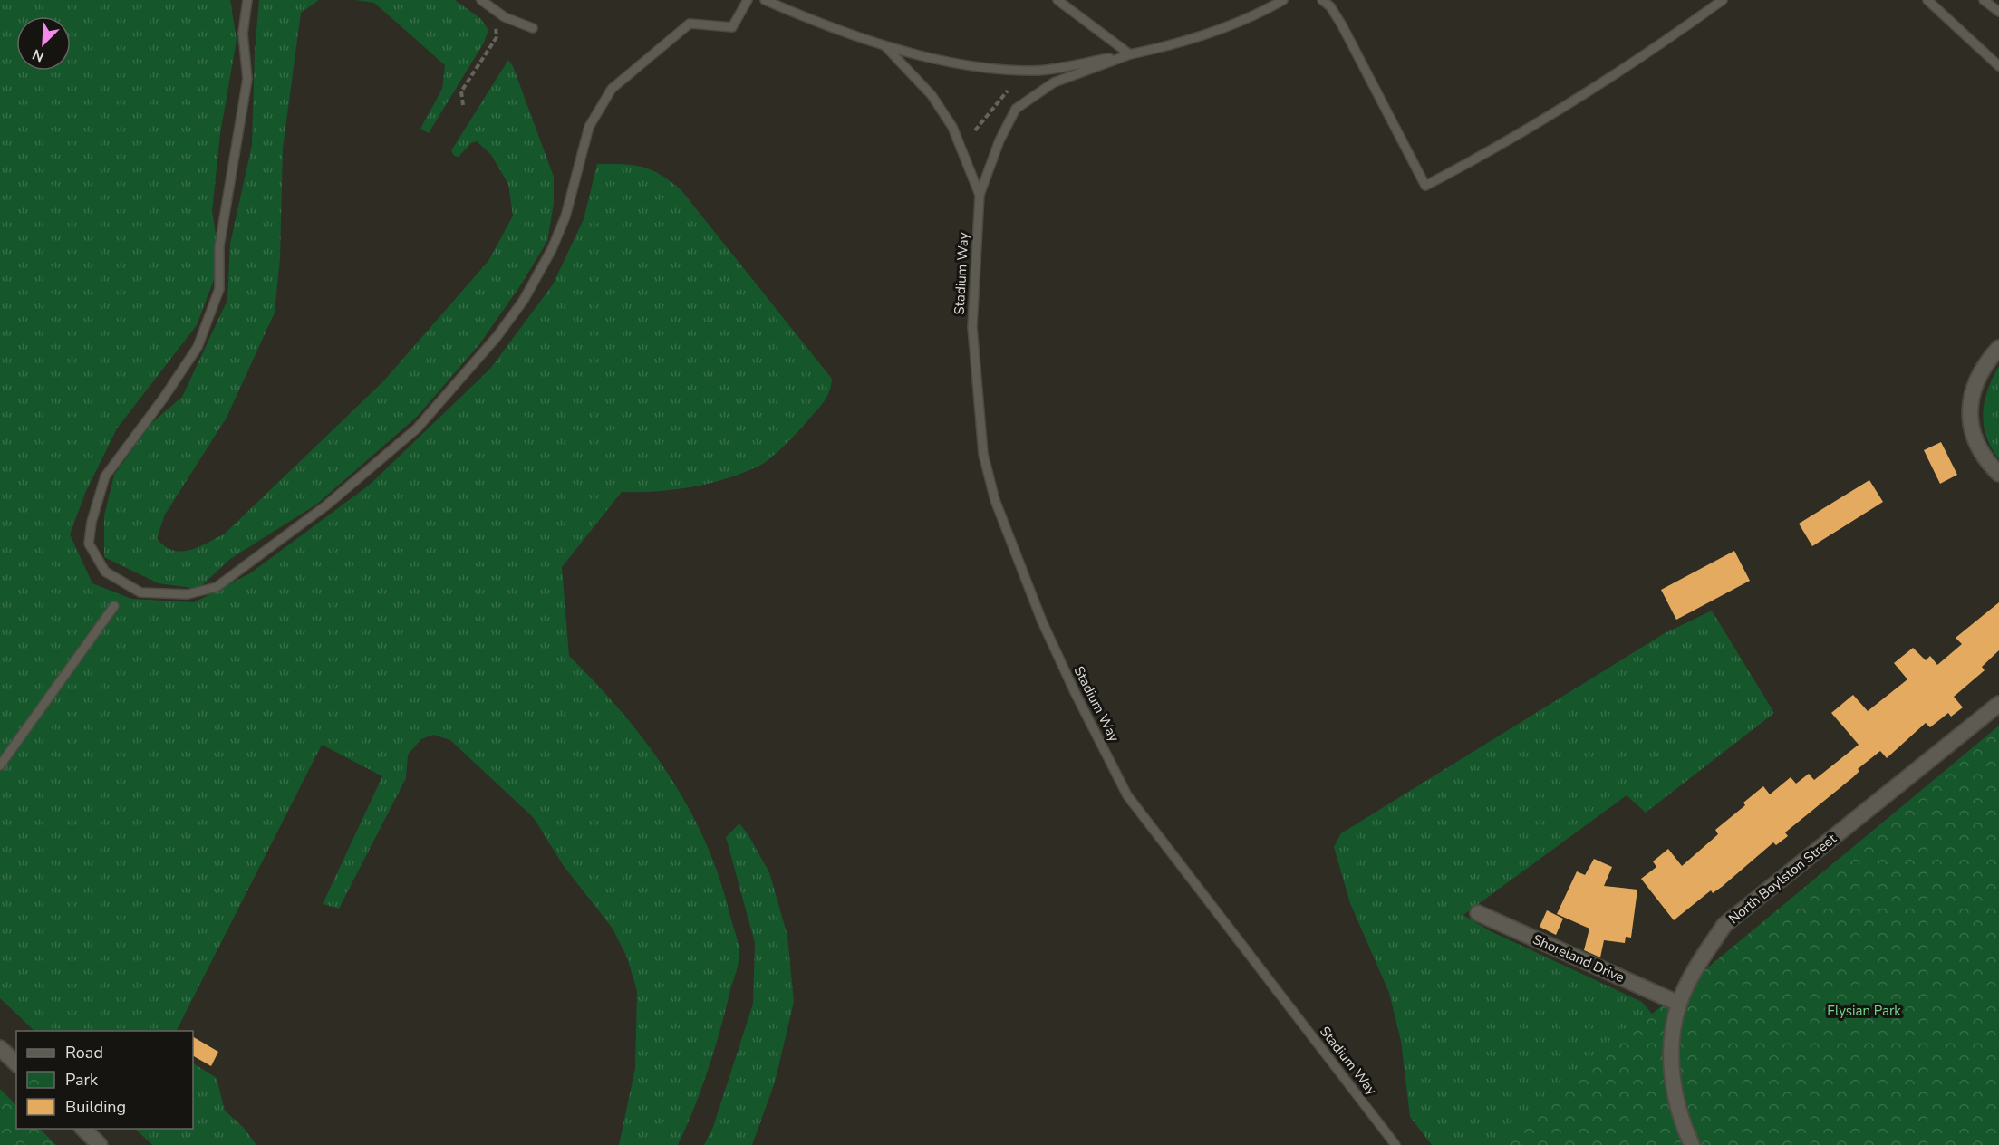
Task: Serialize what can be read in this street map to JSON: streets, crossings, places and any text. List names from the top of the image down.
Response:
{
  "streets": {
    "street": ["North Boylston Street", "Shoreland Drive"],
    "lane": ["Stadium Way"]
  },
  "crossings": [
    ["North Boylston Street", "Shoreland Drive"]
  ],
  "parks": ["Elysian Park"],
  "legend": ["Road", "Park", "Building"],
  "north": "bottom left"
}
